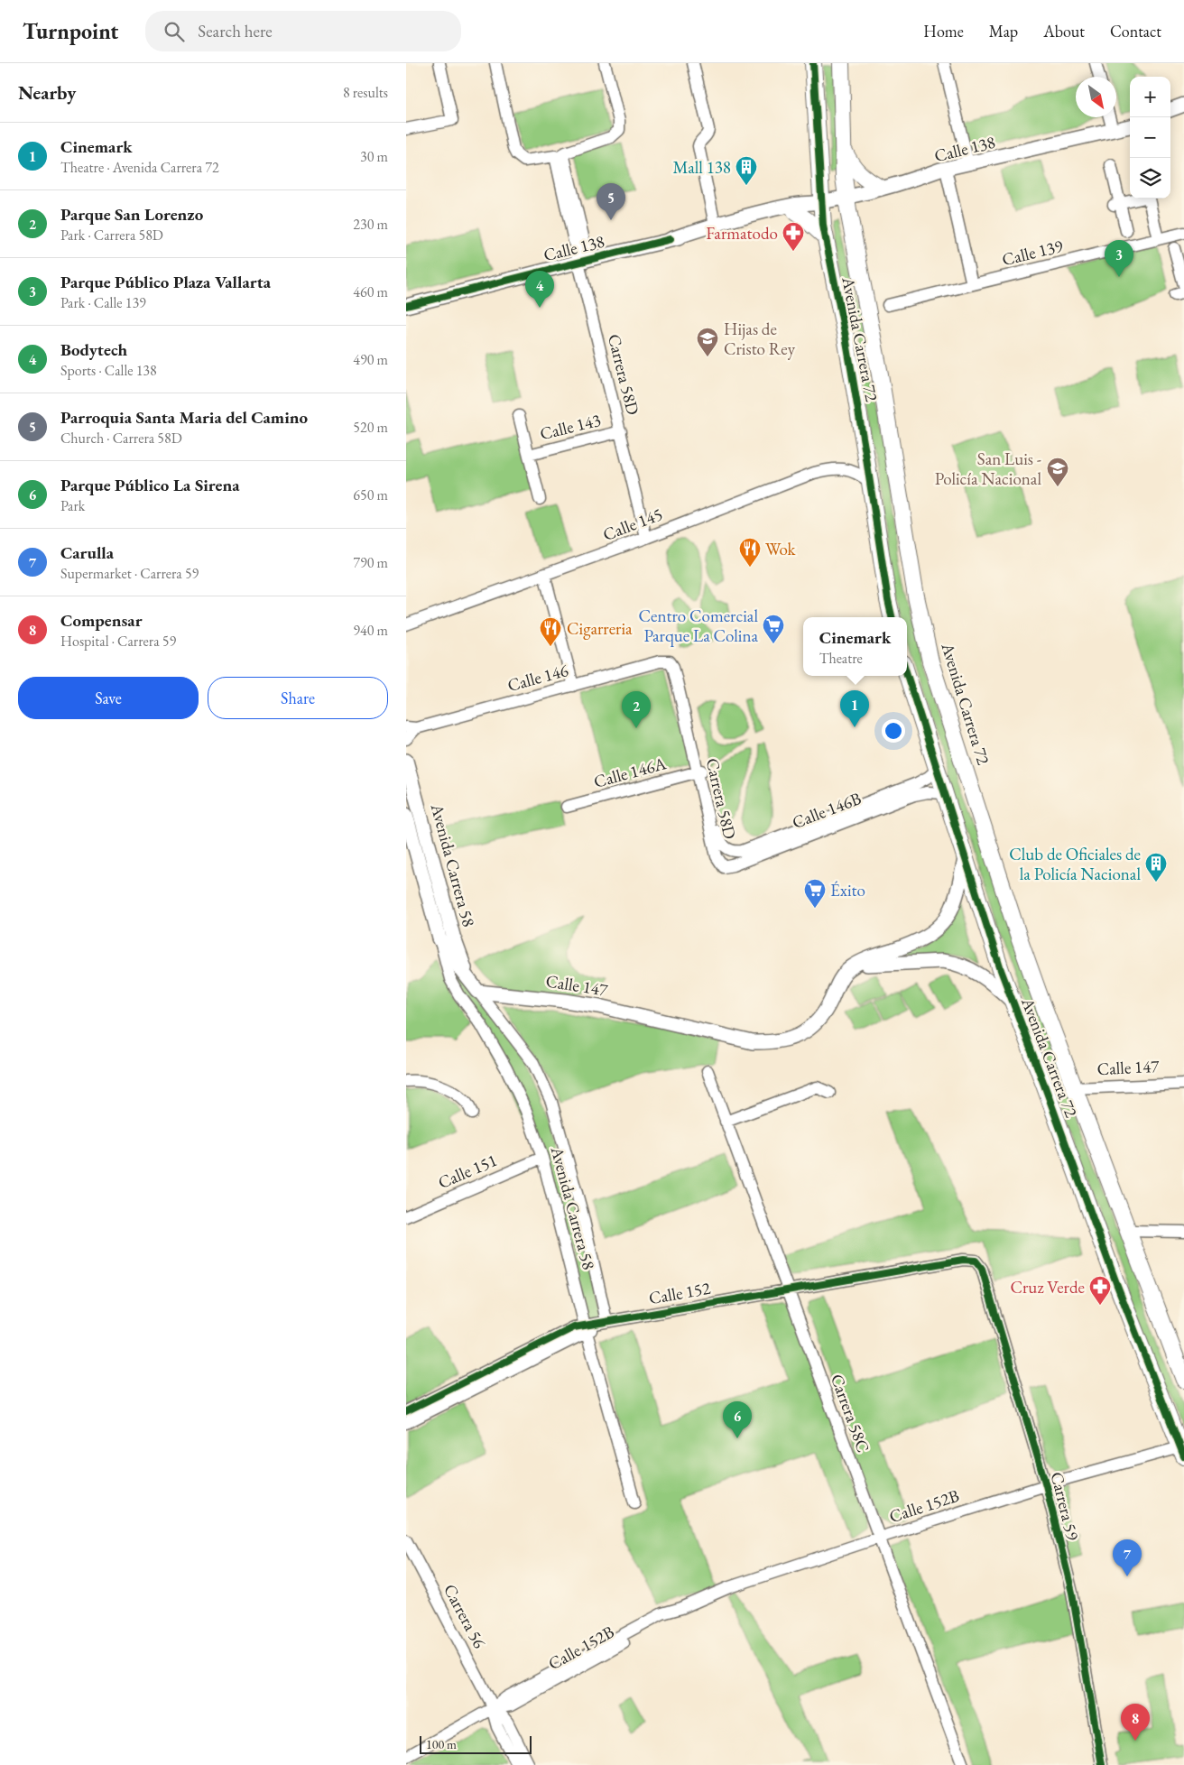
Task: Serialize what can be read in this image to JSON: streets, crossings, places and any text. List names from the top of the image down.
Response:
{
  "streets": {
    "highway": ["Avenida Carrera 72"],
    "main road": ["Calle 138", "Avenida Carrera 58", "Calle 147"],
    "street": [
      "Calle 139",
      "Carrera 58D",
      "Calle 143",
      "Calle 145",
      "Calle 146",
      "Calle 146A",
      "Calle 146B",
      "Calle 151",
      "Calle 152",
      "Carrera 58C",
      "Calle 152B",
      "Carrera 59",
      "Carrera 56"
    ]
  },
  "crossings": [
    ["Calle 138", "Avenida Carrera 72"],
    ["Calle 138", "Carrera 58D"],
    ["Avenida Carrera 72", "Calle 145"],
    ["Avenida Carrera 72", "Calle 146B"],
    ["Avenida Carrera 72", "Calle 147"],
    ["Avenida Carrera 72", "Calle 152B"],
    ["Carrera 58D", "Calle 143"],
    ["Carrera 58D", "Calle 145"],
    ["Carrera 58D", "Calle 146"],
    ["Carrera 58D", "Calle 146A"],
    ["Carrera 58D", "Calle 146B"],
    ["Avenida Carrera 58", "Calle 147"],
    ["Avenida Carrera 58", "Calle 151"],
    ["Avenida Carrera 58", "Calle 152"],
    ["Calle 152", "Carrera 58C"],
    ["Calle 152", "Carrera 59"],
    ["Carrera 58C", "Calle 152B"],
    ["Calle 152B", "Carrera 59"],
    ["Calle 152B", "Carrera 56"]
  ],
  "places": {
    "building": ["Mall 138", "Club de Oficiales de la Policía Nacional"],
    "pharmacy": ["Farmatodo", "Cruz Verde"],
    "school or university": ["Hijas de Cristo Rey", "San Luis - Policía Nacional"],
    "restaurant": ["Wok", "Cigarreria"],
    "supermarket": ["Centro Comercial Parque La Colina", "Éxito"]
  },
  "scale_bar": "100 m",
  "north": "bottom right",
  "page": {
    "header": "Turnpoint",
    "search": "Search here",
    "nav": [
      "Home",
      "Map",
      "About",
      "Contact"
    ],
    "heading": ["Nearby", "8 results"],
    "map_buttons": ["+", "−"],
    "list": [
      {
        "mark": "1",
        "name": "Cinemark",
        "note": "Theatre · Avenida Carrera 72",
        "value": "30 m"
      },
      {
        "mark": "2",
        "name": "Parque San Lorenzo",
        "note": "Park · Carrera 58D",
        "value": "230 m"
      },
      {
        "mark": "3",
        "name": "Parque Público Plaza Vallarta",
        "note": "Park · Calle 139",
        "value": "460 m"
      },
      {
        "mark": "4",
        "name": "Bodytech",
        "note": "Sports · Calle 138",
        "value": "490 m"
      },
      {
        "mark": "5",
        "name": "Parroquia Santa Maria del Camino",
        "note": "Church · Carrera 58D",
        "value": "520 m"
      },
      {
        "mark": "6",
        "name": "Parque Público La Sirena",
        "note": "Park",
        "value": "650 m"
      },
      {
        "mark": "7",
        "name": "Carulla",
        "note": "Supermarket · Carrera 59",
        "value": "790 m"
      },
      {
        "mark": "8",
        "name": "Compensar",
        "note": "Hospital · Carrera 59",
        "value": "940 m"
      }
    ],
    "pins": [
      "5",
      "3",
      "4",
      "1",
      "2",
      "6",
      "7",
      "8"
    ],
    "popup": ["Cinemark", "Theatre"],
    "buttons": ["Save", "Share"],
    "scale": "100 m"
  }
}
